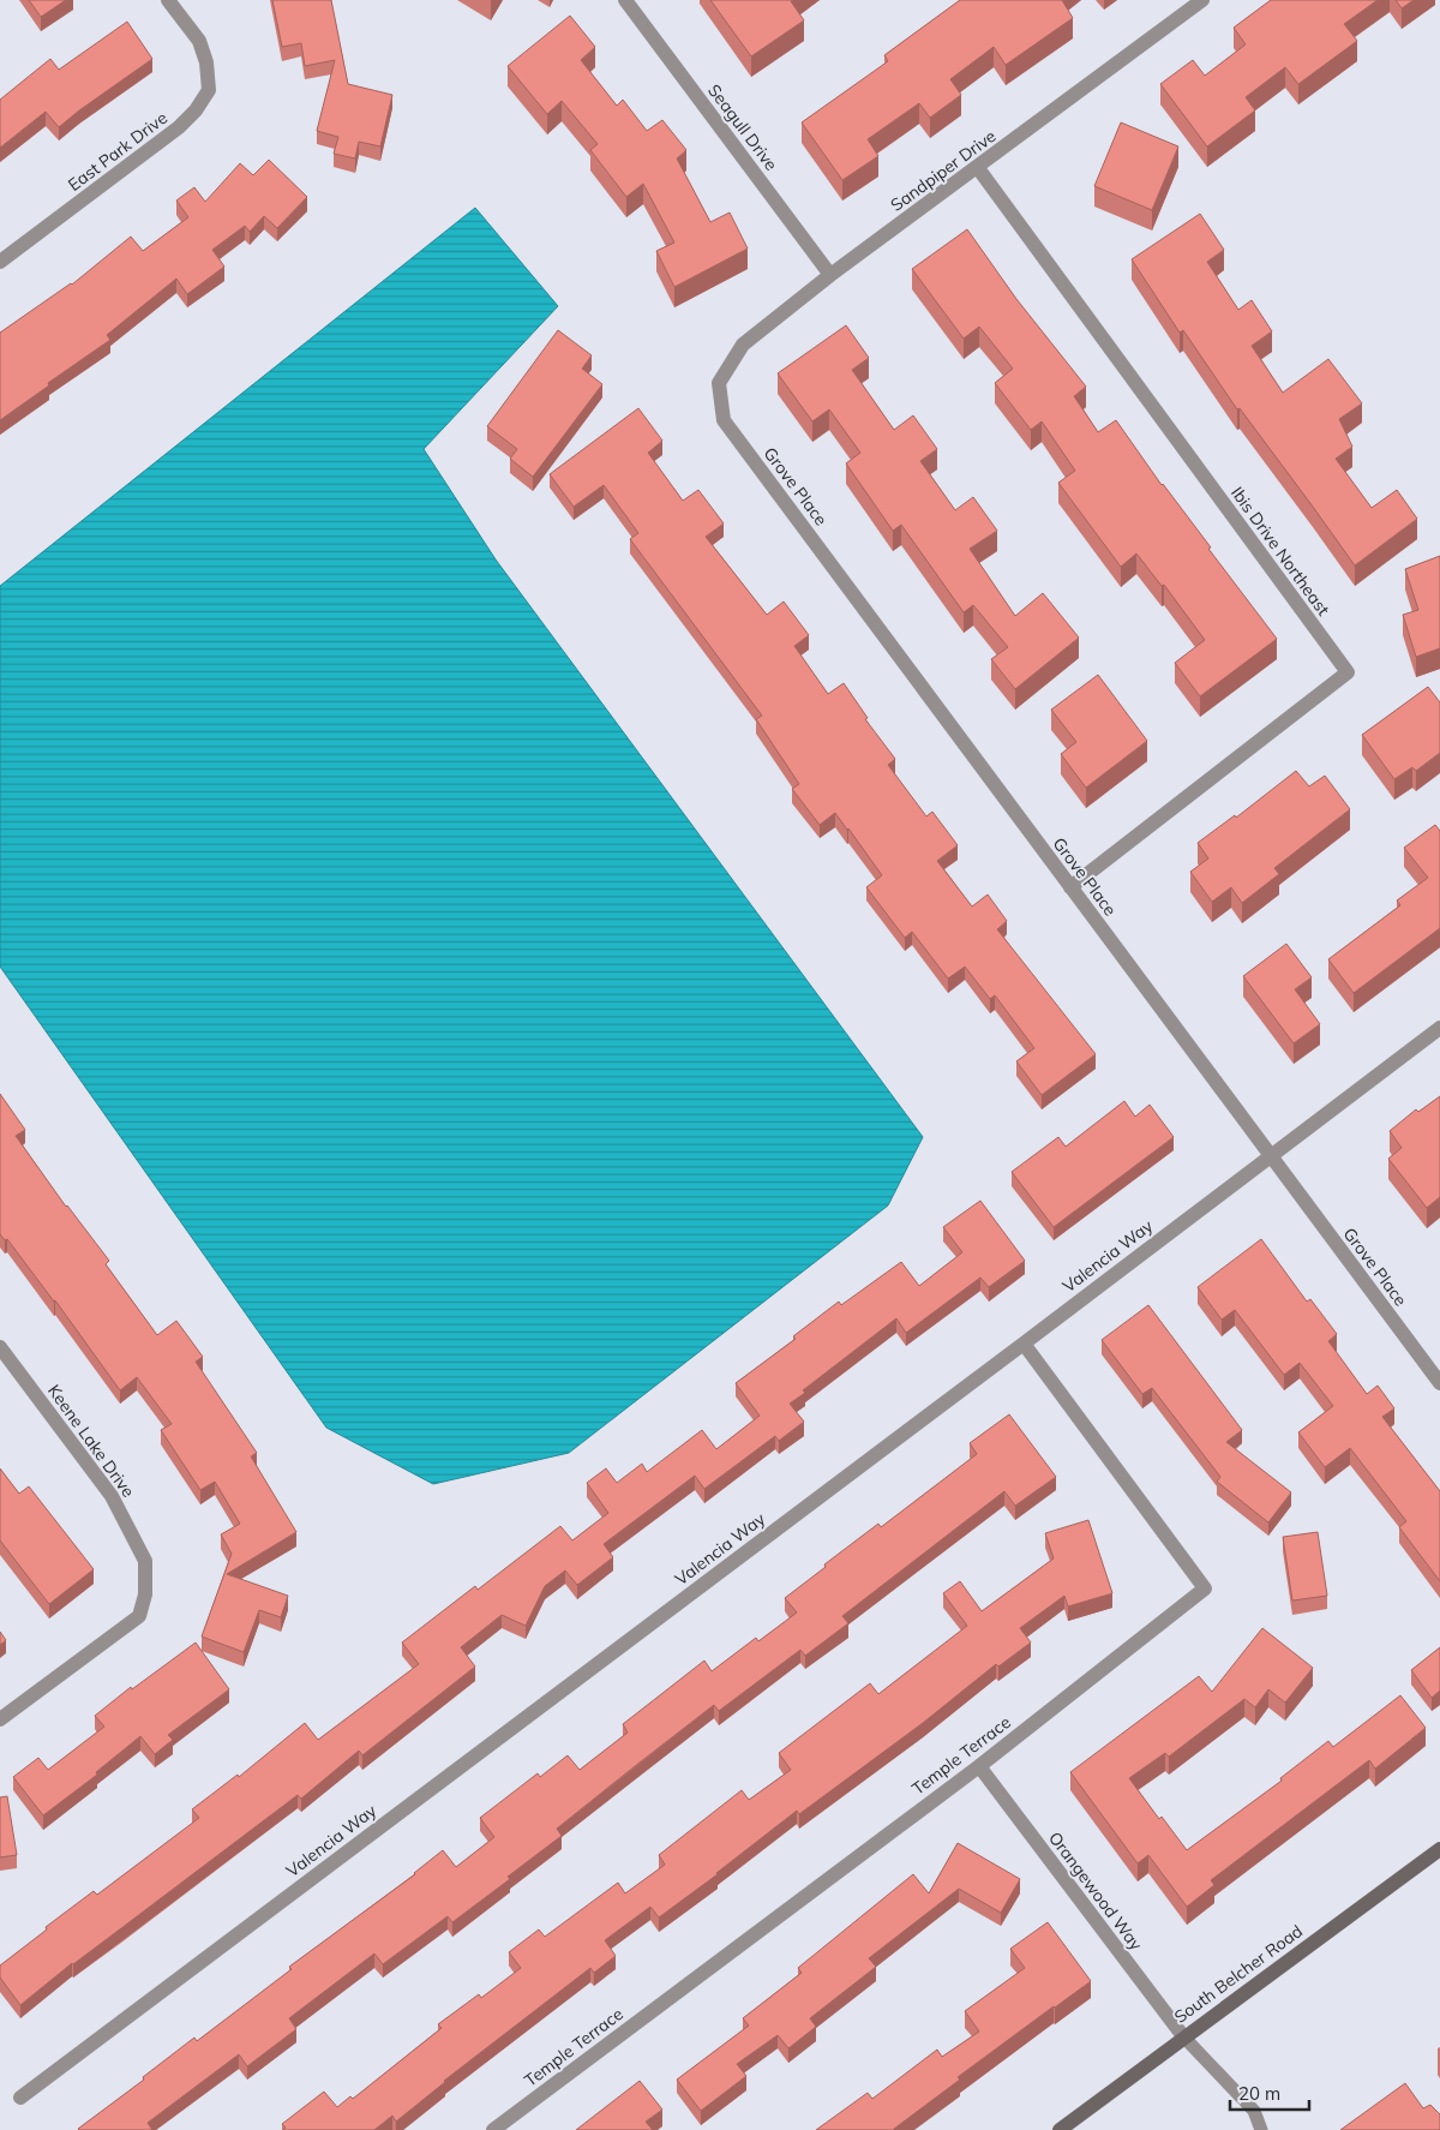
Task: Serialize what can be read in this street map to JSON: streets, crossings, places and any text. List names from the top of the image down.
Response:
{
  "streets": {
    "main road": ["South Belcher Road"],
    "street": [
      "Seagull Drive",
      "East Park Drive",
      "Sandpiper Drive",
      "Grove Place",
      "Ibis Drive Northeast",
      "Valencia Way",
      "Keene Lake Drive",
      "Temple Terrace",
      "Orangewood Way"
    ]
  },
  "crossings": [
    ["Seagull Drive", "Sandpiper Drive"],
    ["Sandpiper Drive", "Grove Place"],
    ["Sandpiper Drive", "Ibis Drive Northeast"],
    ["Grove Place", "Ibis Drive Northeast"],
    ["Grove Place", "Valencia Way"],
    ["Valencia Way", "Temple Terrace"],
    ["Temple Terrace", "Orangewood Way"],
    ["Orangewood Way", "South Belcher Road"]
  ],
  "scale_bar": "20 m"
}
